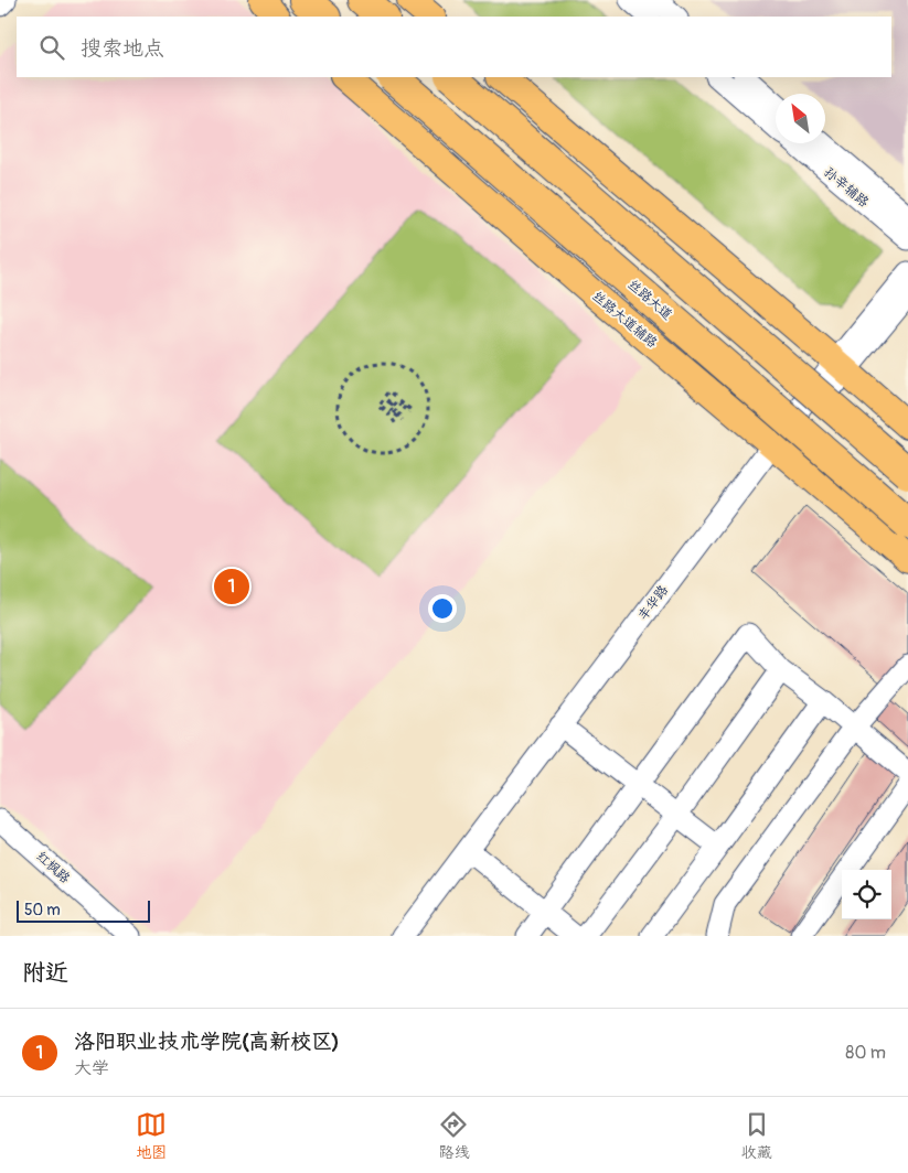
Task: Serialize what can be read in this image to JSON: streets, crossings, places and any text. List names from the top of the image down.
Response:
{
  "streets": {
    "highway": ["丝路大道"],
    "main road": ["丝路大道辅路"],
    "street": ["孙辛辅路", "丰华路", "红枫路"]
  },
  "crossings": [
    ["丝路大道辅路", "丰华路"]
  ],
  "scale_bar": "50 m",
  "north": "top left",
  "page": {
    "search": "搜索地点",
    "pins": "1",
    "scale": "50 m",
    "heading": "附近",
    "list": [
      {
        "mark": "1",
        "name": "洛阳职业技术学院(高新校区)",
        "note": "大学",
        "value": "80 m"
      }
    ],
    "nav": ["地图", "路线", "收藏"]
  }
}
